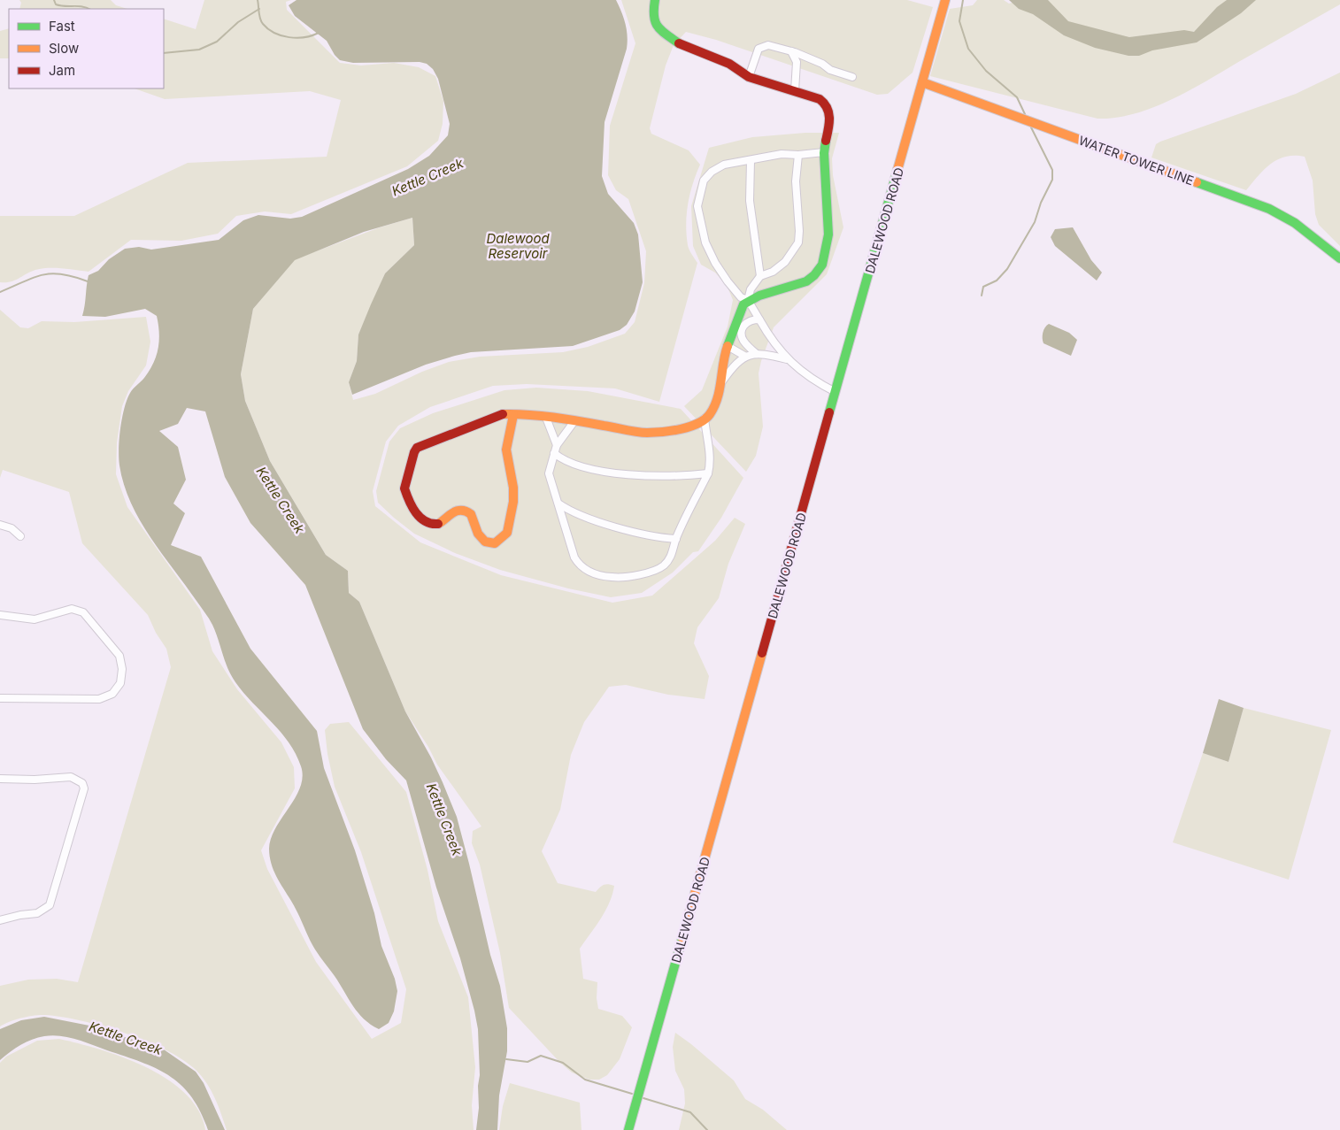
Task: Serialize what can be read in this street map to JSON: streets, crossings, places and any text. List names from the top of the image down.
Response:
{
  "streets": {
    "street": ["WATER TOWER LINE", "DALEWOOD ROAD"]
  },
  "crossings": [
    ["WATER TOWER LINE", "DALEWOOD ROAD"]
  ],
  "water": ["Kettle Creek", "Dalewood Reservoir"],
  "legend": ["Fast", "Slow", "Jam"]
}
